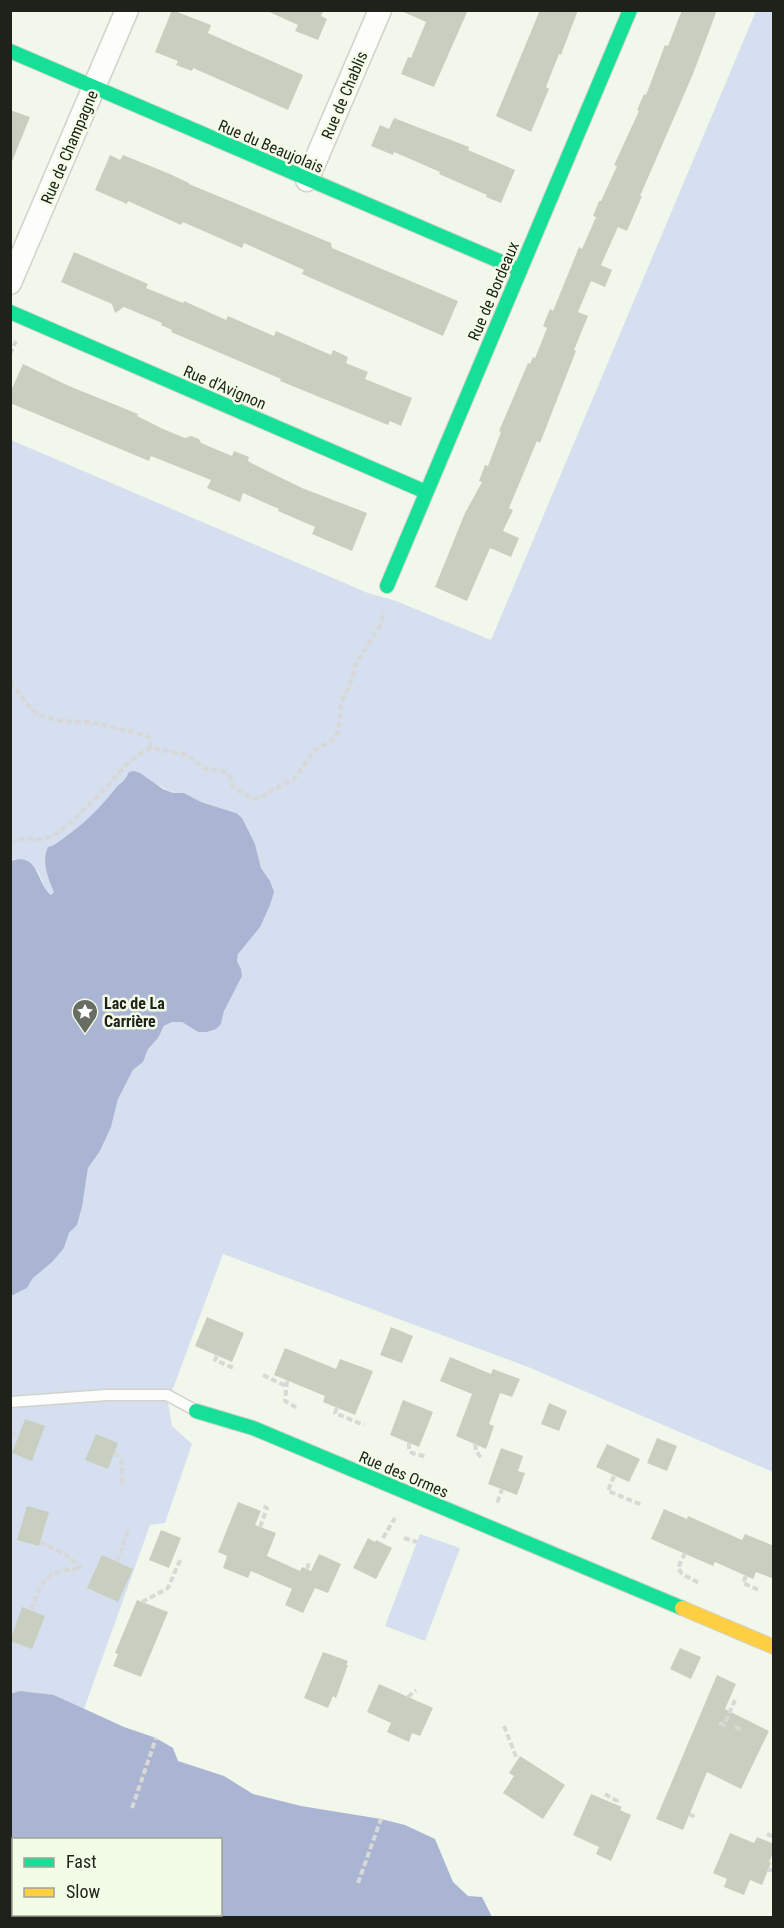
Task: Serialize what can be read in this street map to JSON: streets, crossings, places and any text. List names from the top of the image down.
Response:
{
  "streets": {
    "street": [
      "Rue de Chablis",
      "Rue du Beaujolais",
      "Rue de Champagne",
      "Rue de Bordeaux",
      "Rue d'Avignon",
      "Rue des Ormes"
    ]
  },
  "crossings": [
    ["Rue de Chablis", "Rue du Beaujolais"],
    ["Rue du Beaujolais", "Rue de Champagne"],
    ["Rue du Beaujolais", "Rue de Bordeaux"],
    ["Rue de Bordeaux", "Rue d'Avignon"]
  ],
  "places": {
    "place": ["Lac de La Carrière"]
  },
  "legend": ["Fast", "Slow"]
}
